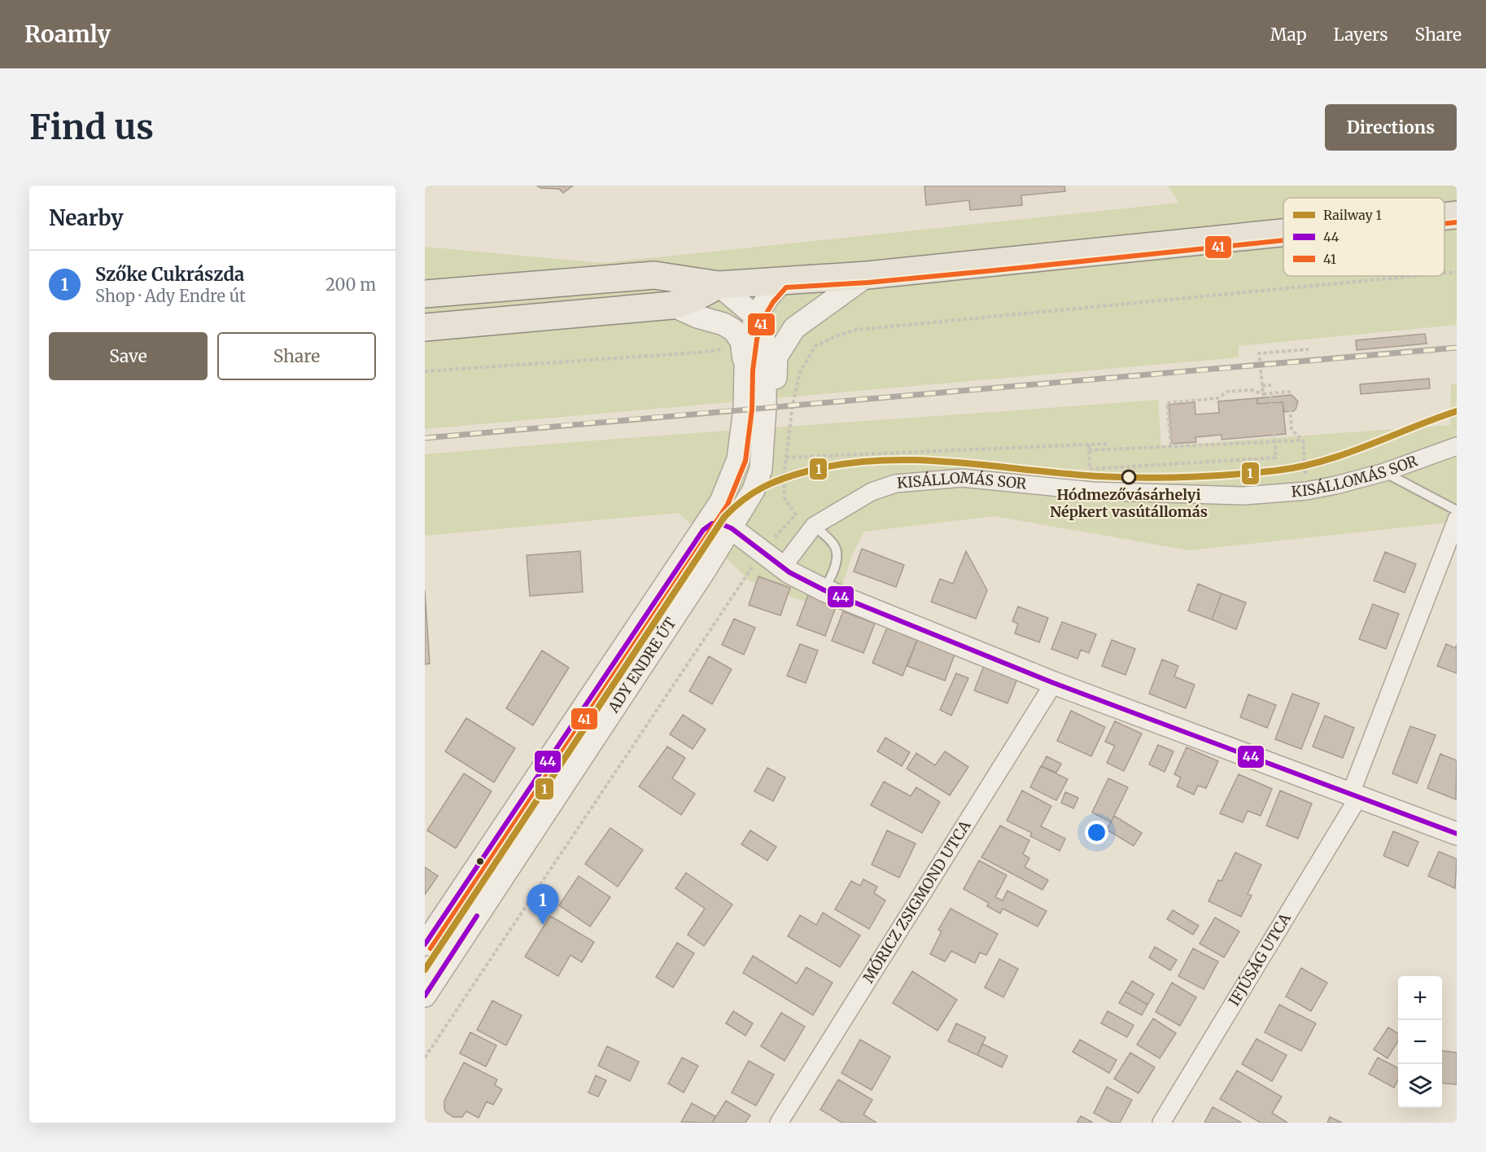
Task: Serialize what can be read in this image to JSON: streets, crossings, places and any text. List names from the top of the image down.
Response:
{
  "streets": {
    "street": [
      "KISÁLLOMÁS SOR",
      "ADY ENDRE ÚT",
      "MÓRICZ ZSIGMOND UTCA",
      "IFJÚSÁG UTCA"
    ]
  },
  "places": ["Hódmezővásárhelyi Népkert vasútállomás"],
  "lines": ["transit line 41", "rail line 1", "transit line 44"],
  "legend": ["Railway 1", "44", "41"],
  "page": {
    "header": "Roamly",
    "nav": ["Map", "Layers", "Share"],
    "buttons": [
      "Directions",
      ["Save", "Share"]
    ],
    "title": "Find us",
    "heading": "Nearby",
    "list": [
      {
        "mark": "1",
        "name": "Szőke Cukrászda",
        "note": "Shop · Ady Endre út",
        "value": "200 m"
      }
    ],
    "pins": "1",
    "map_buttons": ["+", "−"]
  }
}
